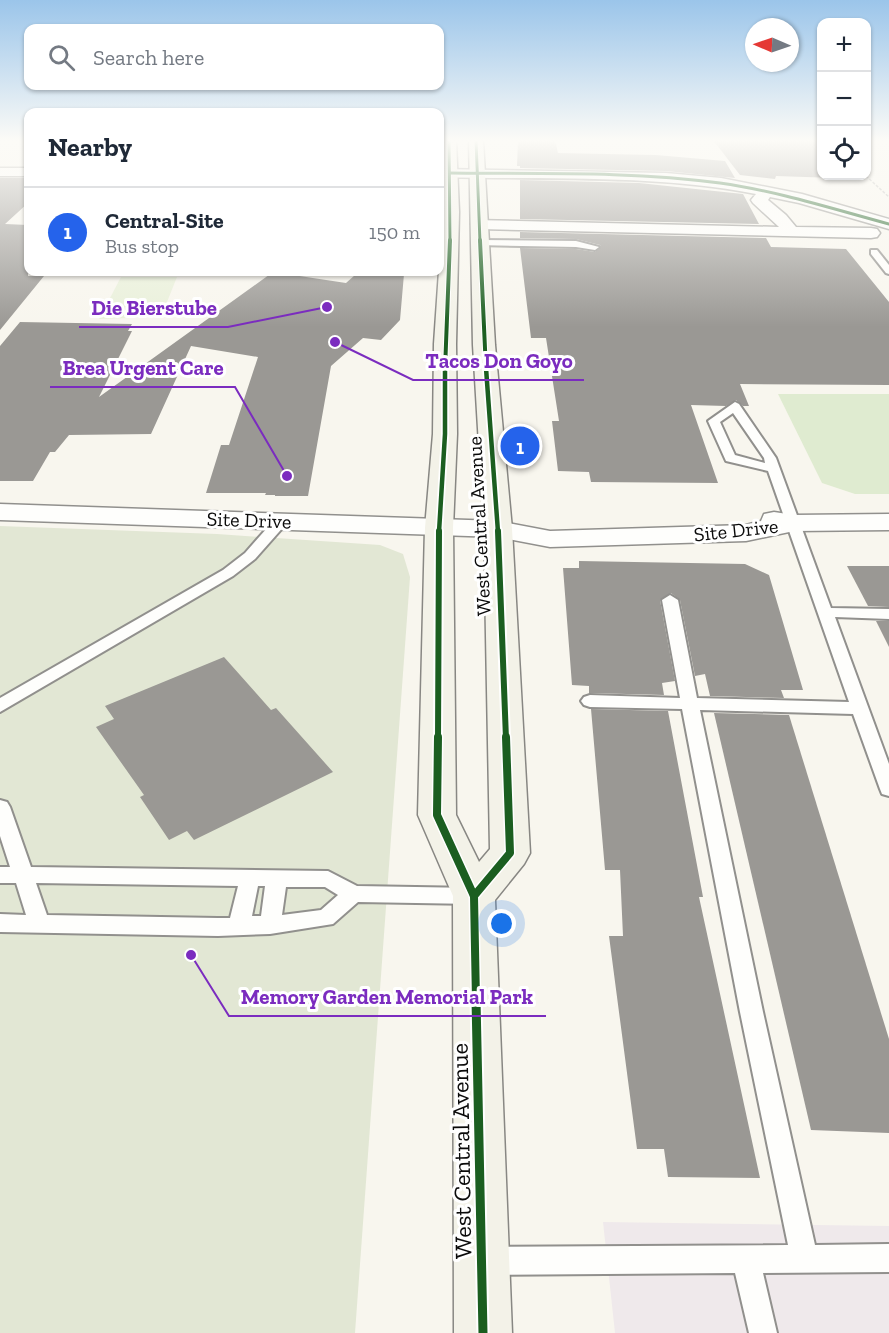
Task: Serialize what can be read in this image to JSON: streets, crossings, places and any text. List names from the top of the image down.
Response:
{
  "streets": {
    "main road": ["West Central Avenue"],
    "street": ["Site Drive"]
  },
  "crossings": [
    ["Site Drive", "West Central Avenue"]
  ],
  "places": [
    "Die Bierstube",
    "Tacos Don Goyo",
    "Brea Urgent Care",
    "Memory Garden Memorial Park"
  ],
  "north": "left",
  "page": {
    "map_buttons": ["+", "−"],
    "search": "Search here",
    "heading": "Nearby",
    "list": [
      {
        "mark": "1",
        "name": "Central-Site",
        "note": "Bus stop",
        "value": "150 m"
      }
    ],
    "pins": "1"
  }
}
